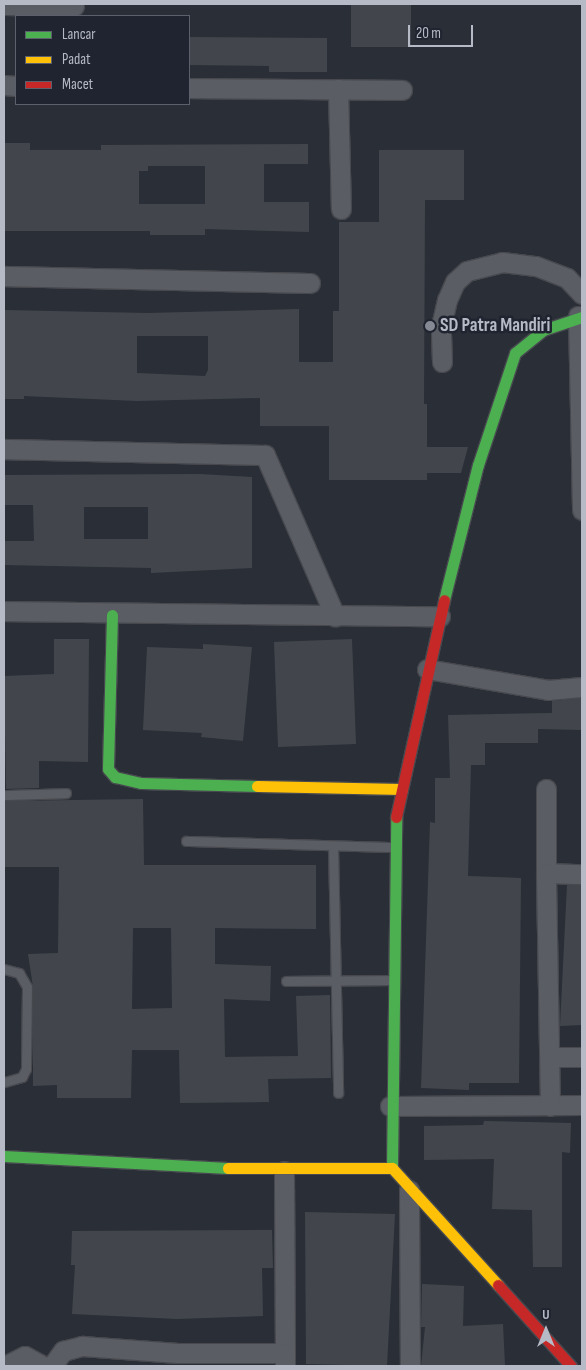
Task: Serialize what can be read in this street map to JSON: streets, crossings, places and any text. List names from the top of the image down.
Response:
{
  "places": ["SD Patra Mandiri"],
  "legend": ["Lancar", "Padat", "Macet"],
  "scale_bar": "20 m",
  "north": "top"
}
